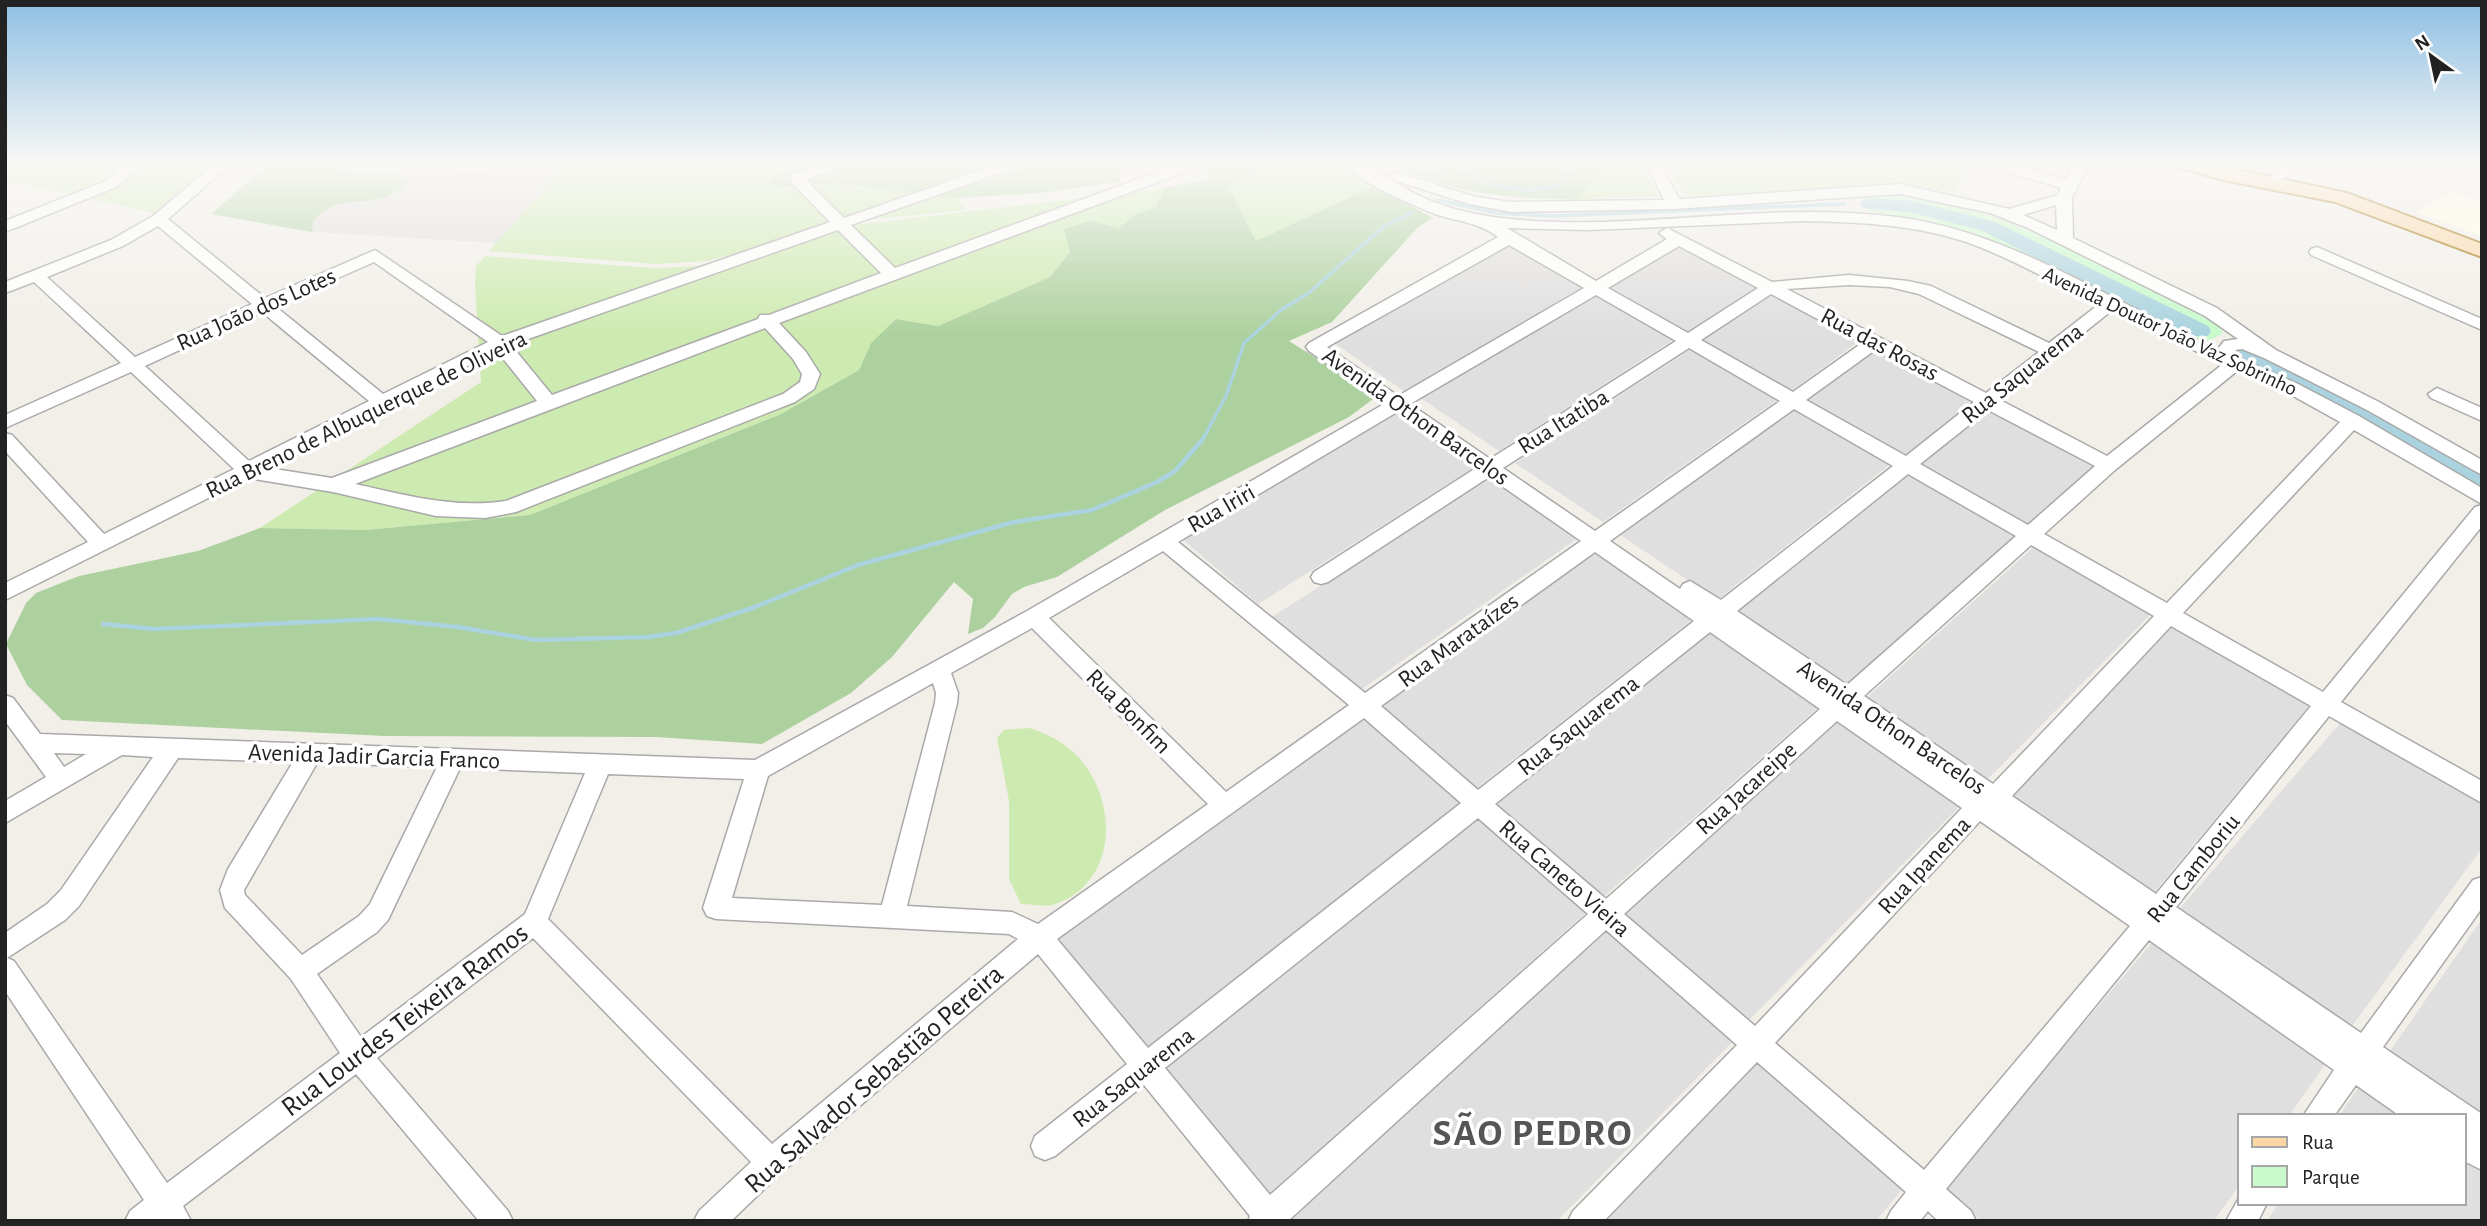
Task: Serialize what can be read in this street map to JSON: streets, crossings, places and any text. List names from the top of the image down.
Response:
{
  "streets": {
    "street": [
      "Rua João dos Lotes",
      "Avenida Doutor João Vaz Sobrinho",
      "Rua das Rosas",
      "Rua Saquarema",
      "Rua Breno de Albuquerque de Oliveira",
      "Avenida Othon Barcelos",
      "Rua Itatiba",
      "Rua Iriri",
      "Rua Marataízes",
      "Rua Bonfim",
      "Avenida Jadir Garcia Franco",
      "Rua Jacareipe",
      "Rua Ipanema",
      "Rua Camboriu",
      "Rua Caneto Vieira",
      "Rua Lourdes Teixeira Ramos",
      "Rua Salvador Sebastião Pereira"
    ]
  },
  "crossings": [
    ["Rua João dos Lotes", "Rua Breno de Albuquerque de Oliveira"],
    ["Avenida Doutor João Vaz Sobrinho", "Rua das Rosas"],
    ["Avenida Doutor João Vaz Sobrinho", "Rua Saquarema"],
    ["Avenida Doutor João Vaz Sobrinho", "Rua Jacareipe"],
    ["Avenida Doutor João Vaz Sobrinho", "Rua Ipanema"],
    ["Rua das Rosas", "Rua Saquarema"],
    ["Rua das Rosas", "Rua Itatiba"],
    ["Rua das Rosas", "Rua Iriri"],
    ["Rua das Rosas", "Rua Marataízes"],
    ["Rua das Rosas", "Rua Jacareipe"],
    ["Rua Saquarema", "Avenida Othon Barcelos"],
    ["Rua Saquarema", "Rua Caneto Vieira"],
    ["Avenida Othon Barcelos", "Rua Itatiba"],
    ["Avenida Othon Barcelos", "Rua Iriri"],
    ["Avenida Othon Barcelos", "Rua Marataízes"],
    ["Avenida Othon Barcelos", "Rua Jacareipe"],
    ["Avenida Othon Barcelos", "Rua Ipanema"],
    ["Avenida Othon Barcelos", "Rua Camboriu"],
    ["Rua Iriri", "Rua Bonfim"],
    ["Rua Iriri", "Avenida Jadir Garcia Franco"],
    ["Rua Iriri", "Rua Caneto Vieira"],
    ["Rua Marataízes", "Rua Bonfim"],
    ["Rua Marataízes", "Rua Caneto Vieira"],
    ["Rua Marataízes", "Rua Salvador Sebastião Pereira"],
    ["Avenida Jadir Garcia Franco", "Rua Lourdes Teixeira Ramos"],
    ["Rua Jacareipe", "Rua Caneto Vieira"],
    ["Rua Ipanema", "Rua Caneto Vieira"],
    ["Rua Camboriu", "Rua Caneto Vieira"]
  ],
  "districts": ["SÃO PEDRO"],
  "legend": ["Rua", "Parque"],
  "north": "top left"
}
